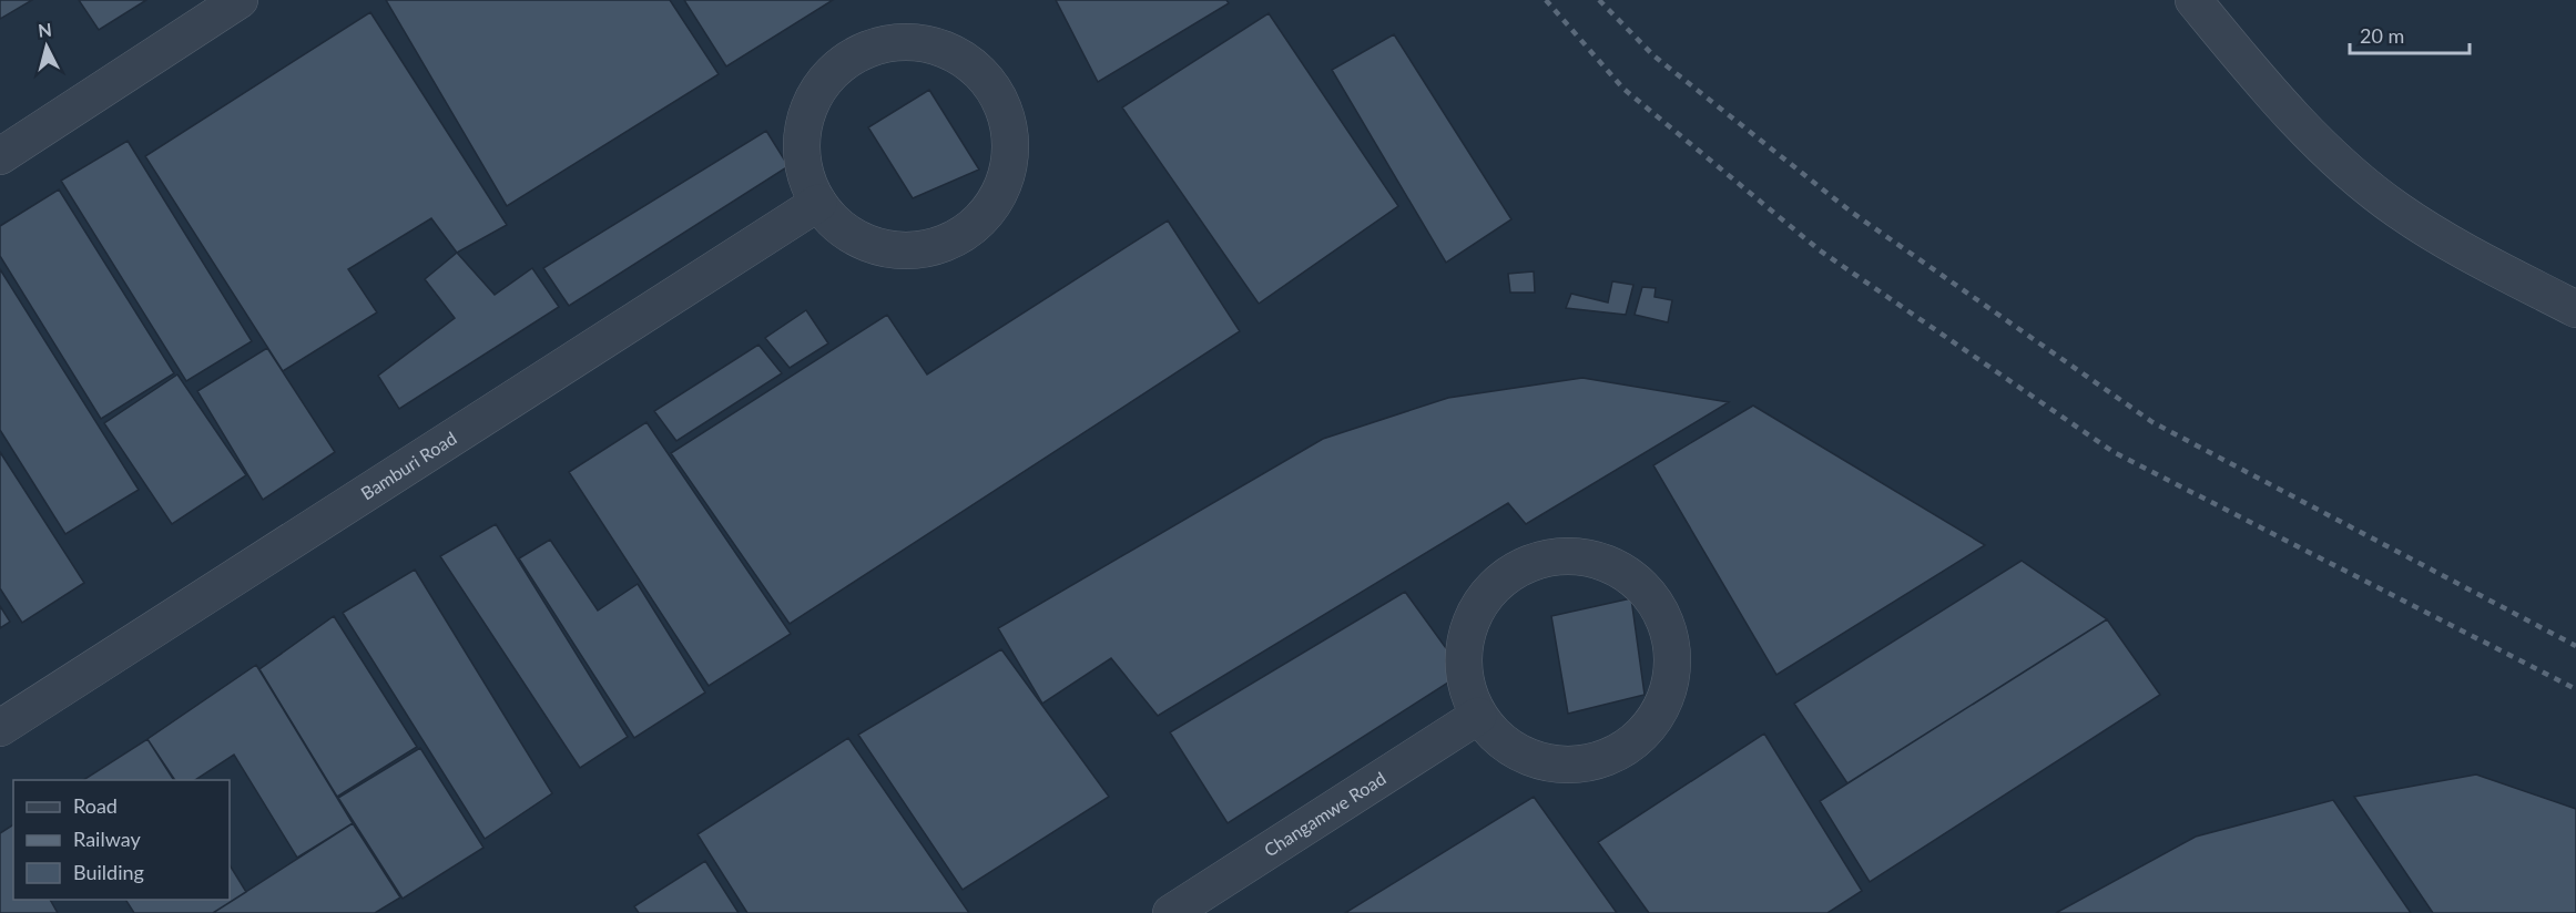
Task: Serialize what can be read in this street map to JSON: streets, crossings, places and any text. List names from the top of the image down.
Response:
{
  "streets": {
    "street": ["Bamburi Road", "Changamwe Road"]
  },
  "legend": ["Road", "Railway", "Building"],
  "scale_bar": "20 m",
  "north": "top"
}
